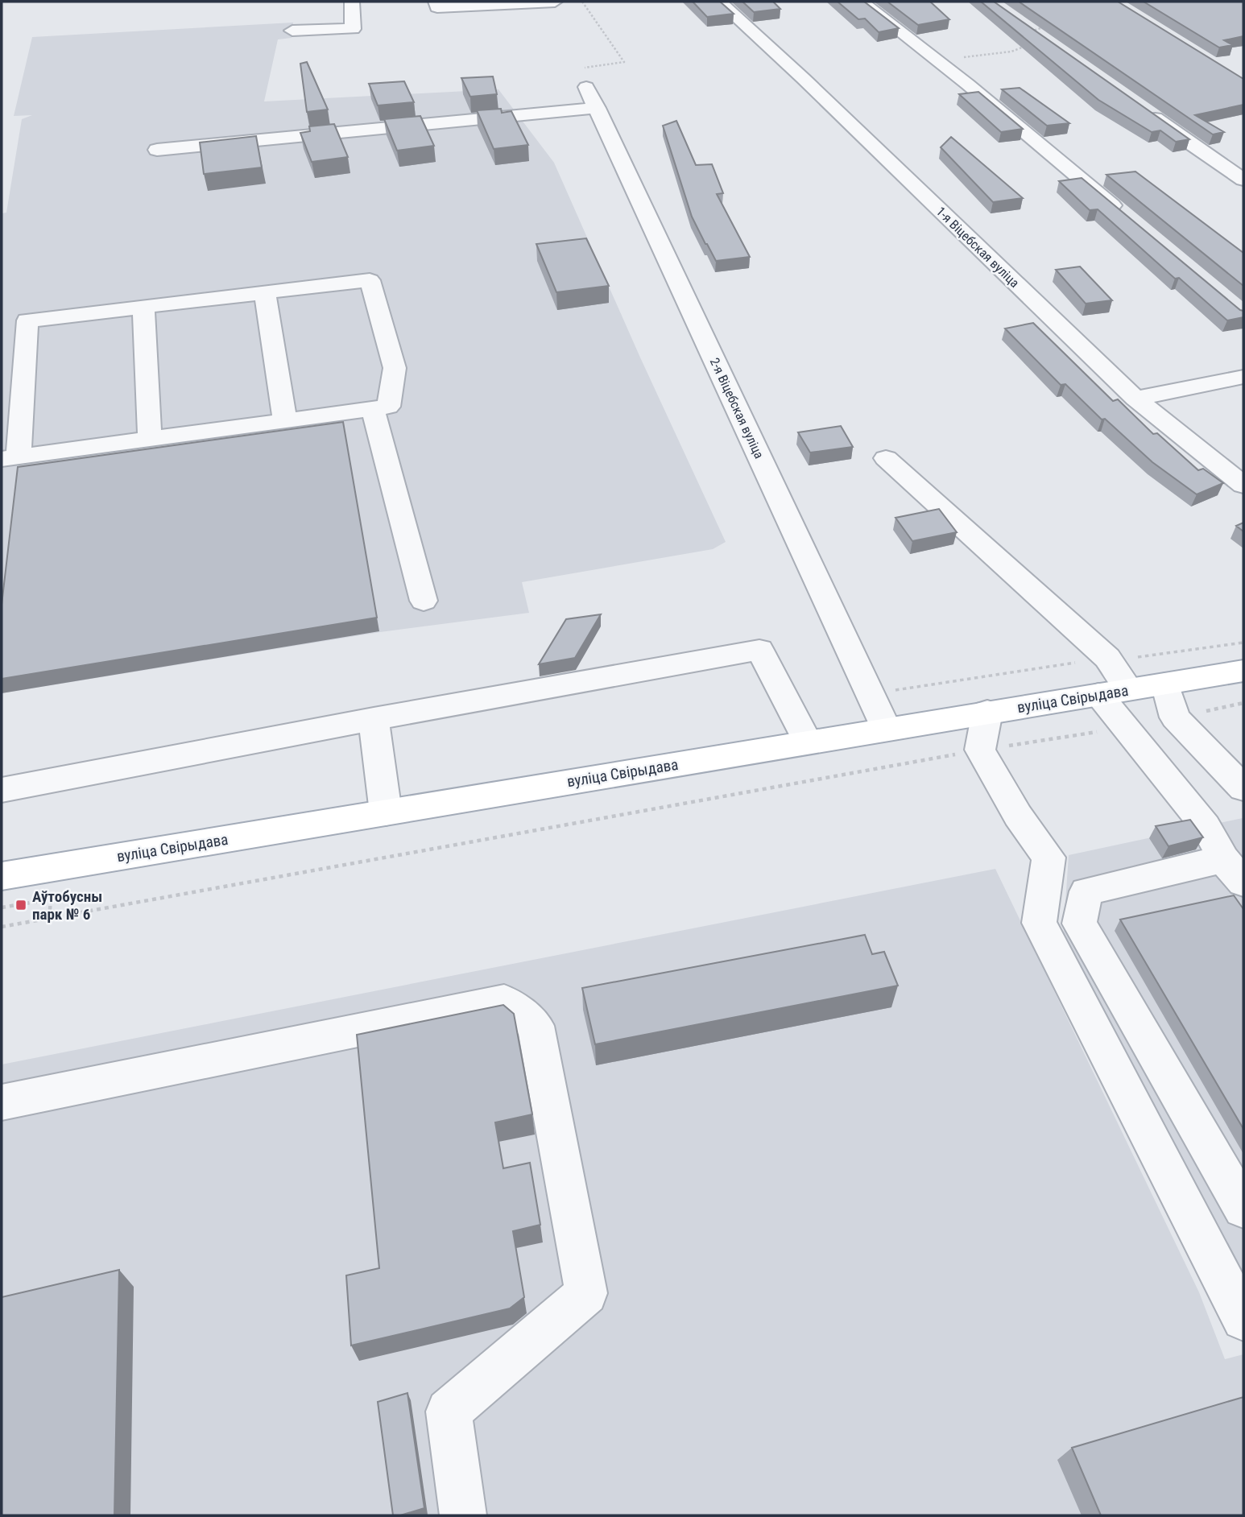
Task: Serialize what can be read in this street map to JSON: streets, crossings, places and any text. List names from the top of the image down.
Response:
{
  "streets": {
    "main road": ["вуліца Свірыдава"],
    "street": ["1-я Віцебская вуліца", "2-я Віцебская вуліца"]
  },
  "crossings": [
    ["2-я Віцебская вуліца", "вуліца Свірыдава"]
  ],
  "places": {
    "transit": ["Аўтобусны парк № 6"]
  }
}
